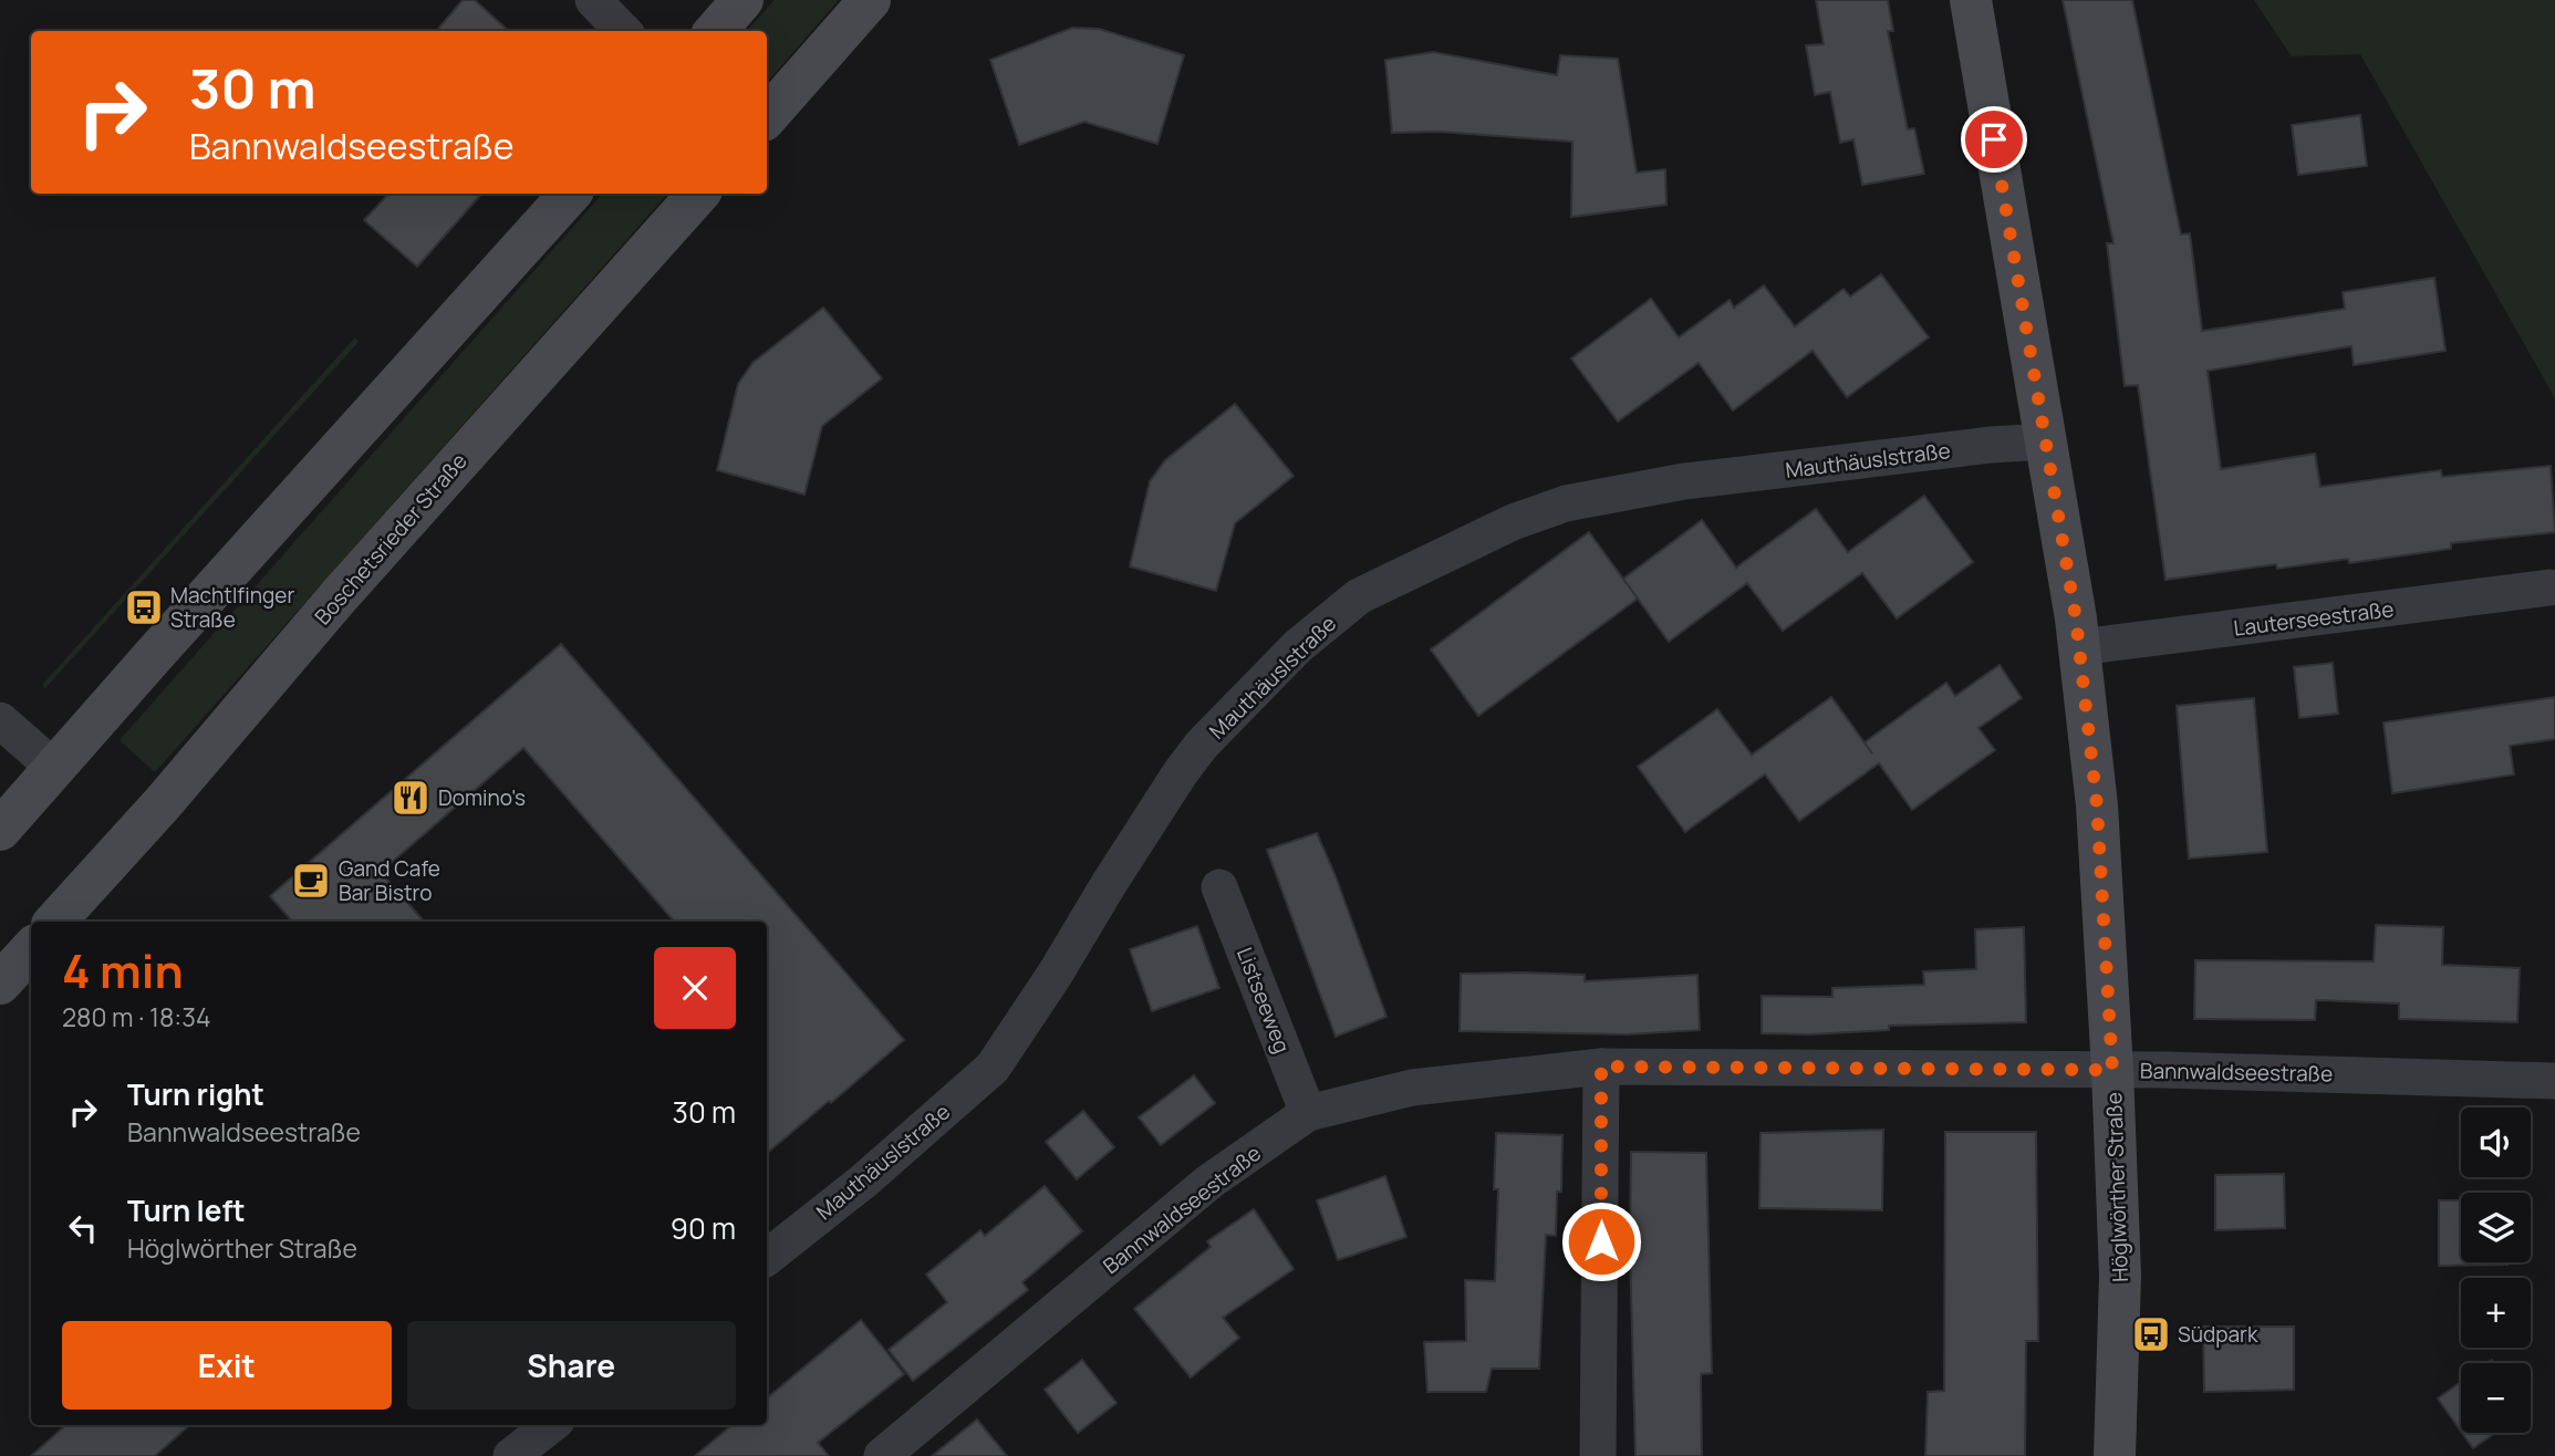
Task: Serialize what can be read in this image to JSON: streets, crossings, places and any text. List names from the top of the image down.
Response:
{
  "streets": {
    "main road": ["Boschetsrieder Straße", "Höglwörther Straße"],
    "street": [
      "Mauthäuslstraße",
      "Lauterseestraße",
      "Listseeweg",
      "Bannwaldseestraße"
    ]
  },
  "crossings": [
    ["Mauthäuslstraße", "Höglwörther Straße"],
    ["Lauterseestraße", "Höglwörther Straße"],
    ["Listseeweg", "Bannwaldseestraße"],
    ["Bannwaldseestraße", "Höglwörther Straße"]
  ],
  "places": {
    "bus stop": ["Machtlfinger Straße", "Südpark"],
    "restaurant": ["Domino's"],
    "cafe": ["Gand Cafe Bar Bistro"]
  },
  "page": {
    "turn": ["30 m", "Bannwaldseestraße"],
    "heading": ["4 min", "280 m · 18:34"],
    "list": [
      {
        "name": "Turn right",
        "note": "Bannwaldseestraße",
        "value": "30 m"
      },
      {
        "name": "Turn left",
        "note": "Höglwörther Straße",
        "value": "90 m"
      }
    ],
    "map_buttons": ["+", "−"],
    "buttons": ["Exit", "Share"]
  }
}
